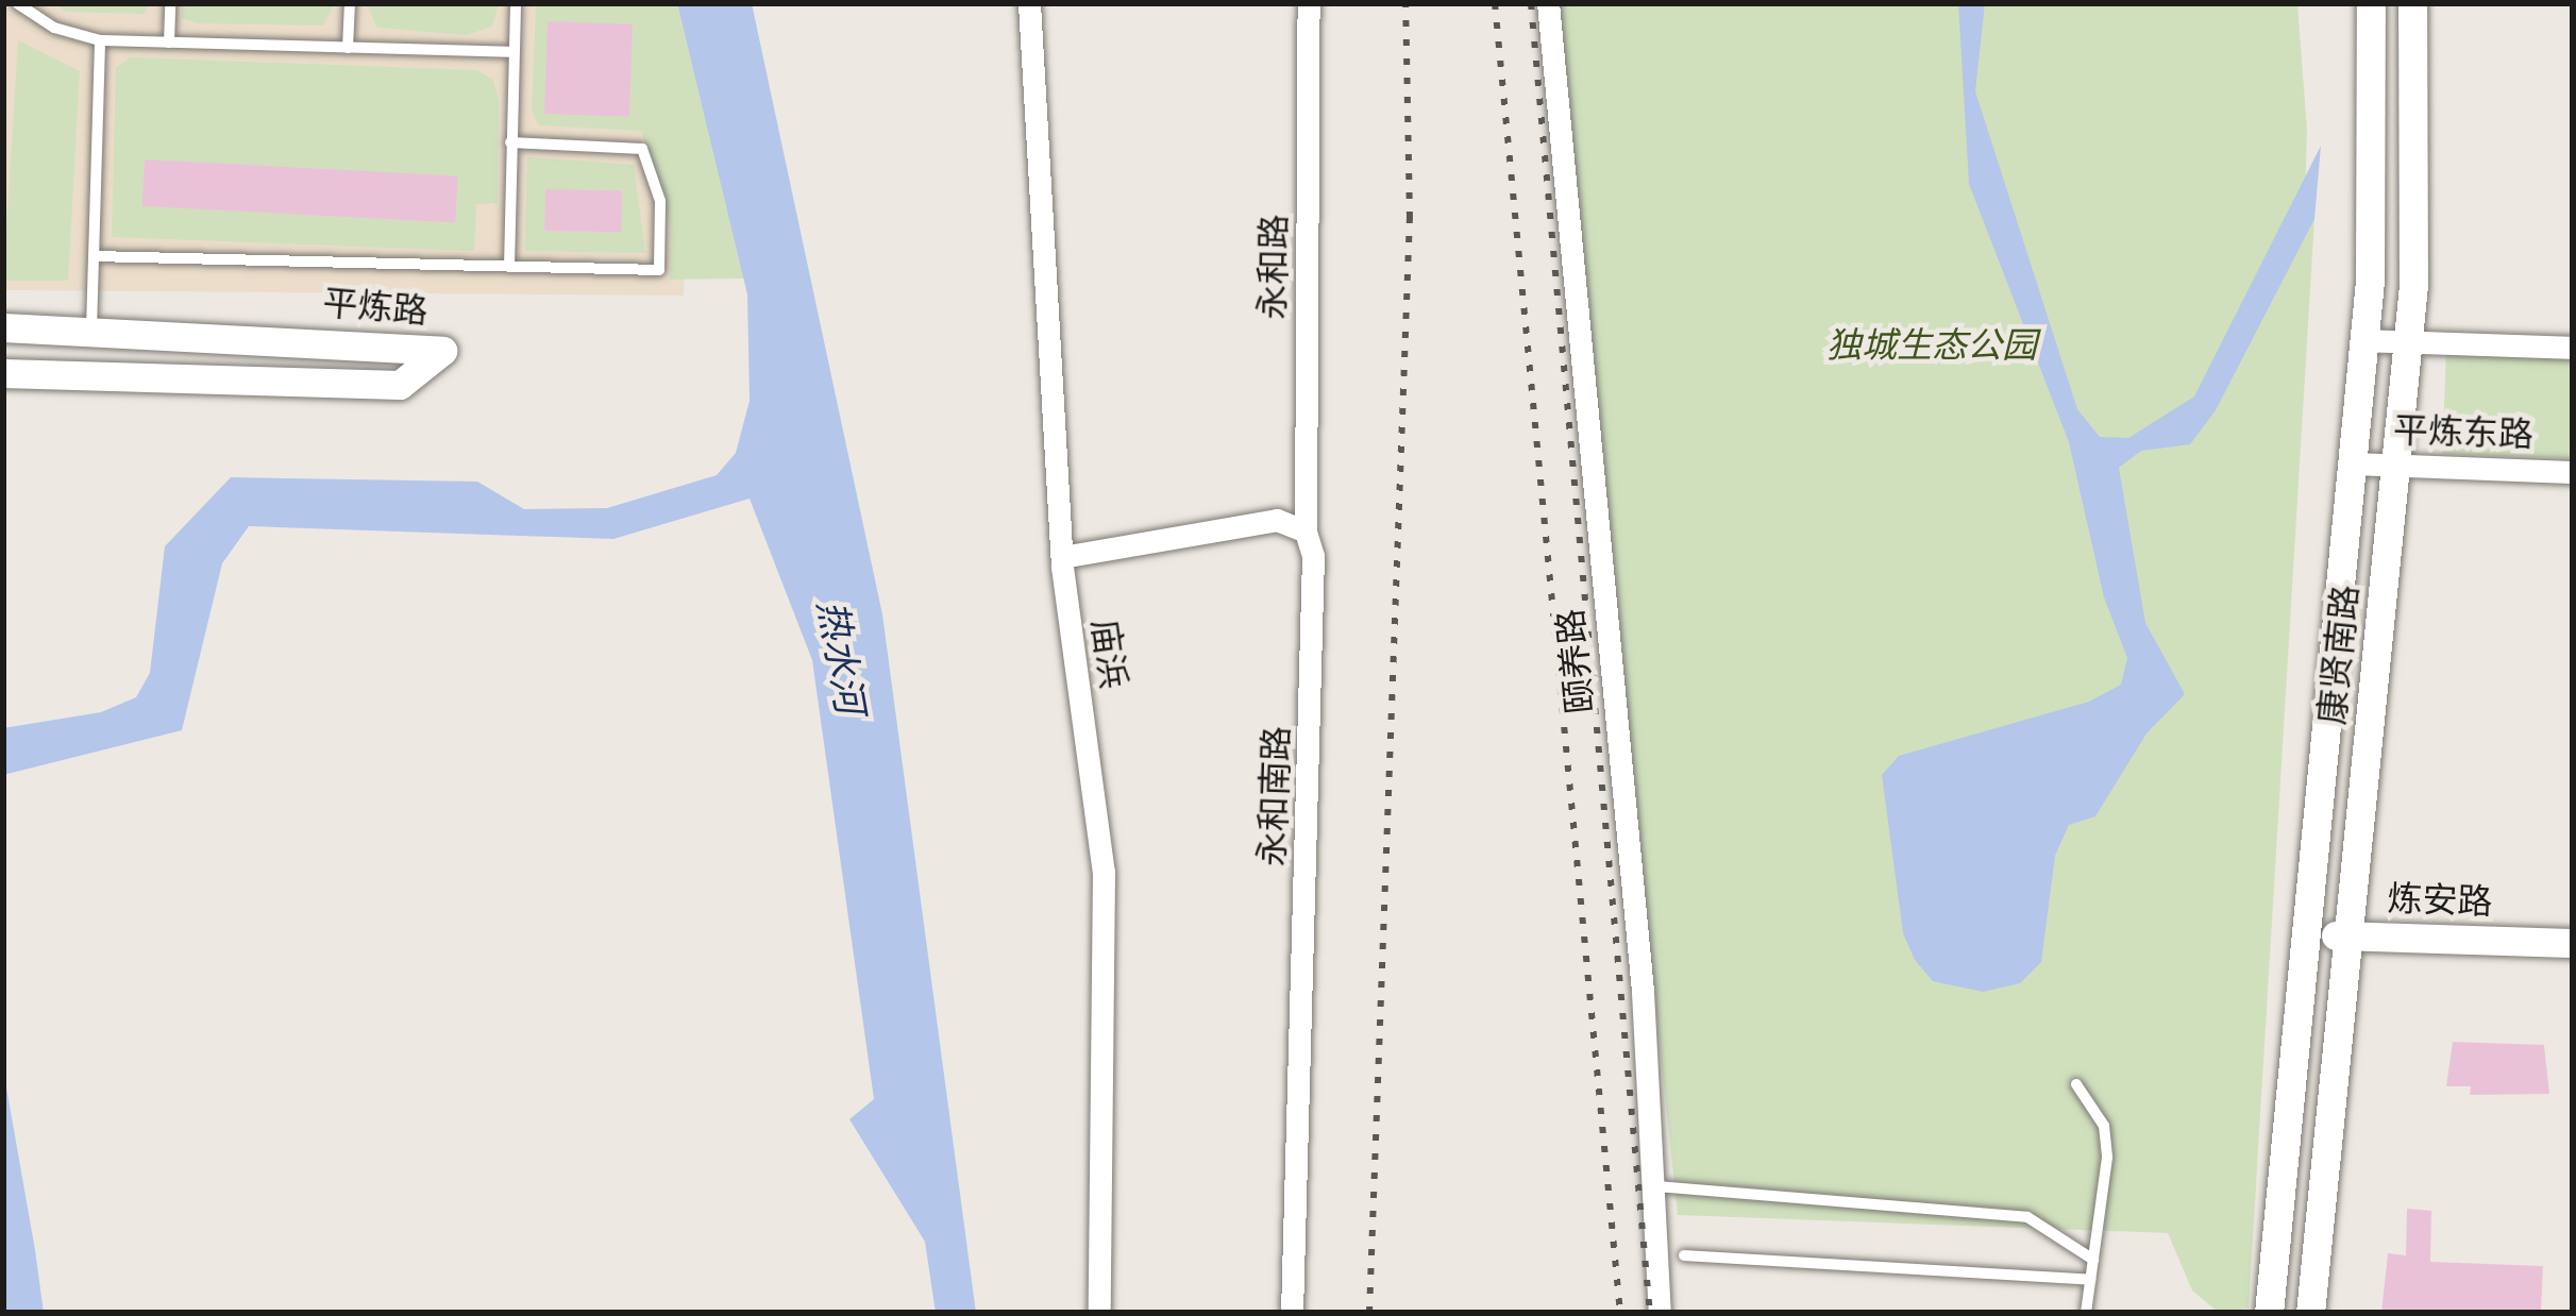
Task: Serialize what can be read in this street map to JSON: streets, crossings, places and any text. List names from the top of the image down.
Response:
{
  "streets": {
    "street": [
      "永和路",
      "平炼路",
      "平炼东路",
      "庙浜",
      "康贤南路",
      "颐养路",
      "永和南路",
      "炼安路"
    ]
  },
  "crossings": [
    ["永和路", "永和南路"],
    ["平炼东路", "康贤南路"],
    ["康贤南路", "炼安路"]
  ],
  "water": ["热水河"],
  "parks": ["独城生态公园"]
}
